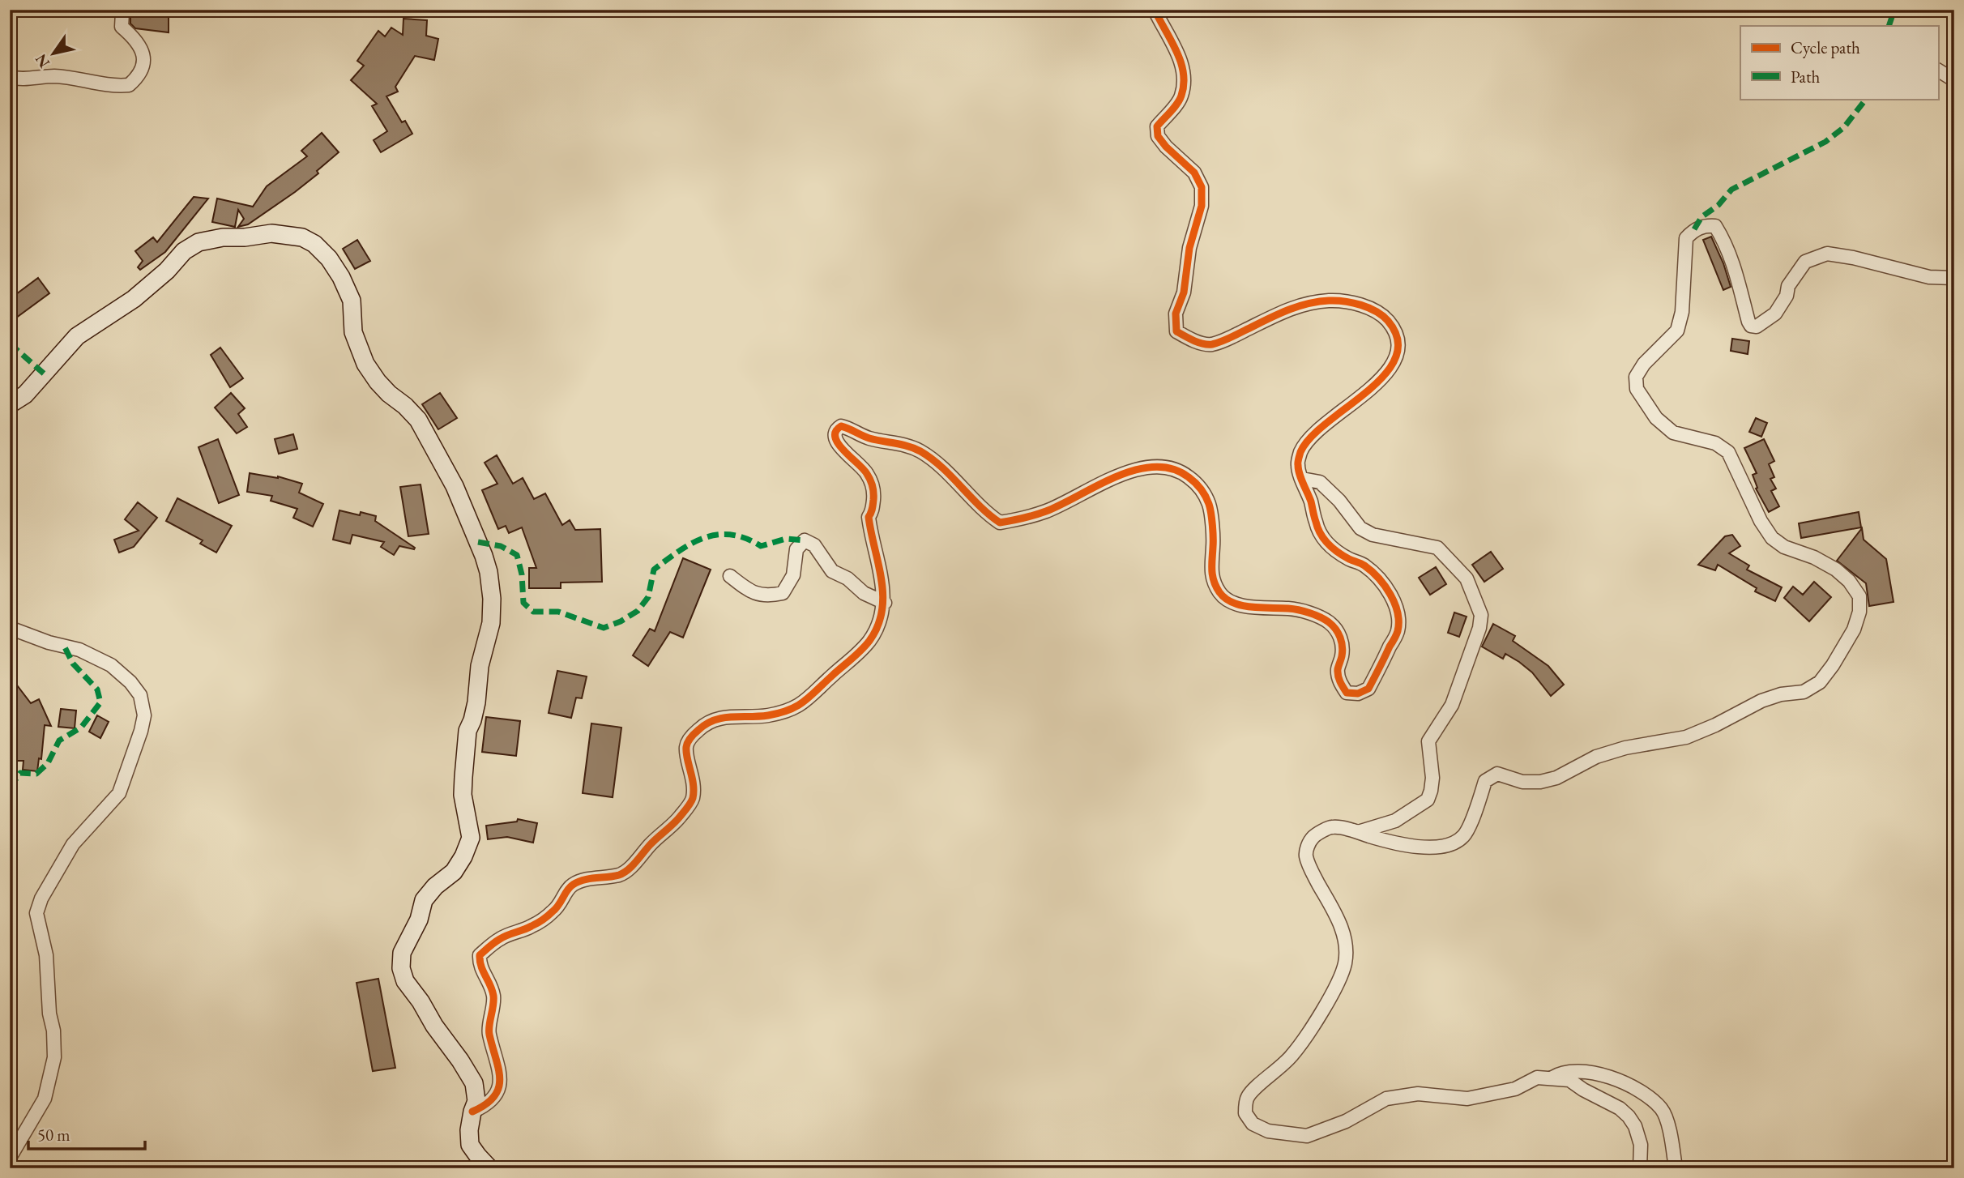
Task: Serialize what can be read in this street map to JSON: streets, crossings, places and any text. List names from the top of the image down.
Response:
{
  "legend": ["Cycle path", "Path"],
  "scale_bar": "50 m",
  "north": "bottom left"
}
